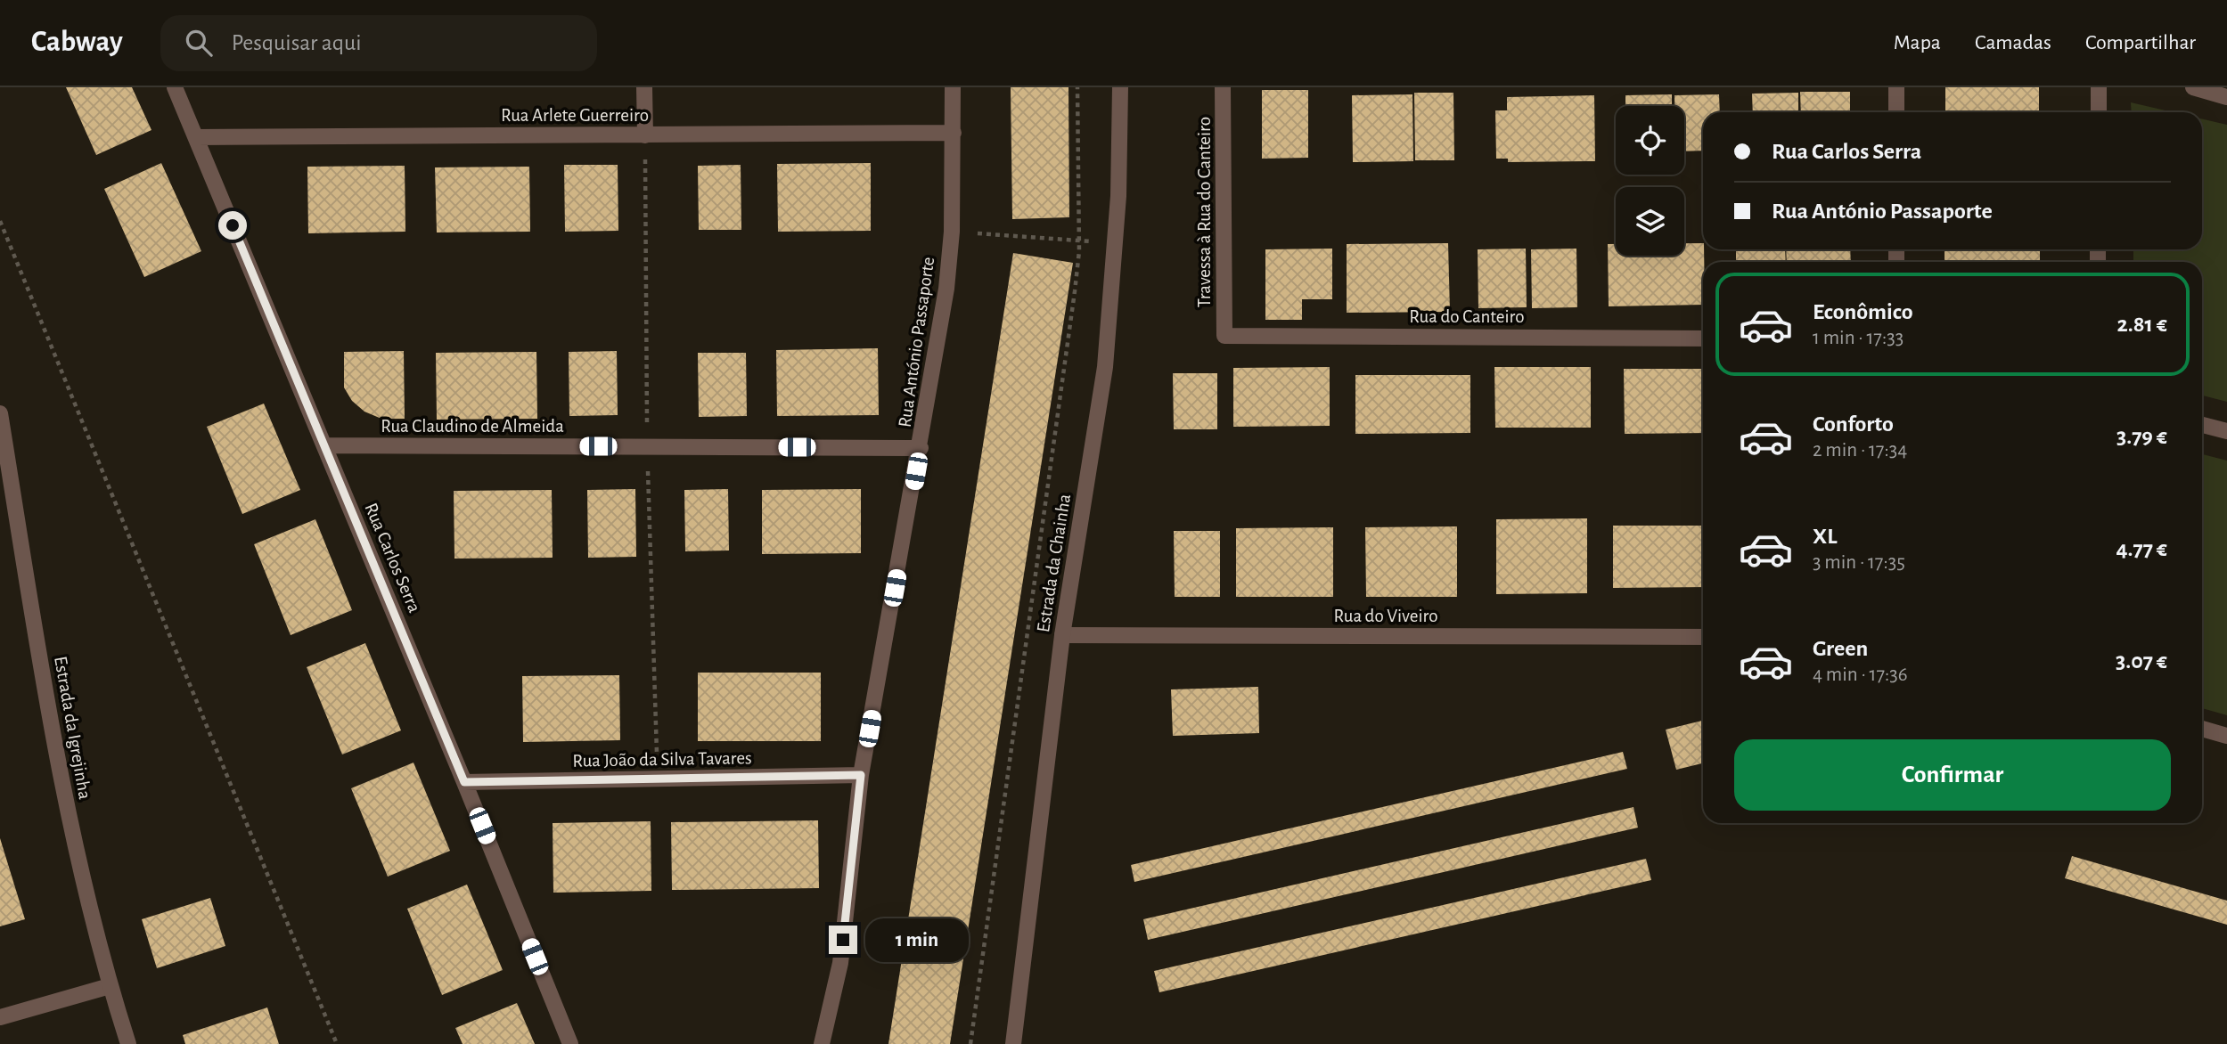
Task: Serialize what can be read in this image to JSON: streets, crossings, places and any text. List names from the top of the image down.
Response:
{
  "streets": {
    "street": [
      "Rua Arlete Guerreiro",
      "Travessa à Rua do Canteiro",
      "Rua do Canteiro",
      "Rua António Passaporte",
      "Rua Claudino de Almeida",
      "Rua Carlos Serra",
      "Estrada da Chainha",
      "Rua do Viveiro",
      "Estrada da Igrejinha",
      "Rua João da Silva Tavares"
    ]
  },
  "crossings": [
    ["Rua Arlete Guerreiro", "Rua António Passaporte"],
    ["Rua Arlete Guerreiro", "Rua Carlos Serra"],
    ["Travessa à Rua do Canteiro", "Rua do Canteiro"],
    ["Rua António Passaporte", "Rua Claudino de Almeida"],
    ["Rua António Passaporte", "Rua João da Silva Tavares"],
    ["Rua Claudino de Almeida", "Rua Carlos Serra"],
    ["Rua Carlos Serra", "Rua João da Silva Tavares"],
    ["Estrada da Chainha", "Rua do Viveiro"]
  ],
  "page": {
    "header": "Cabway",
    "search": "Pesquisar aqui",
    "nav": ["Mapa", "Camadas", "Compartilhar"],
    "banner": ["Rua Carlos Serra", "Rua António Passaporte"],
    "list": [
      {
        "name": "Econômico",
        "note": "1 min · 17:33",
        "value": "2.81 €"
      },
      {
        "name": "Conforto",
        "note": "2 min · 17:34",
        "value": "3.79 €"
      },
      {
        "name": "XL",
        "note": "3 min · 17:35",
        "value": "4.77 €"
      },
      {
        "name": "Green",
        "note": "4 min · 17:36",
        "value": "3.07 €"
      }
    ],
    "buttons": "Confirmar",
    "bubble": "1 min"
  }
}
